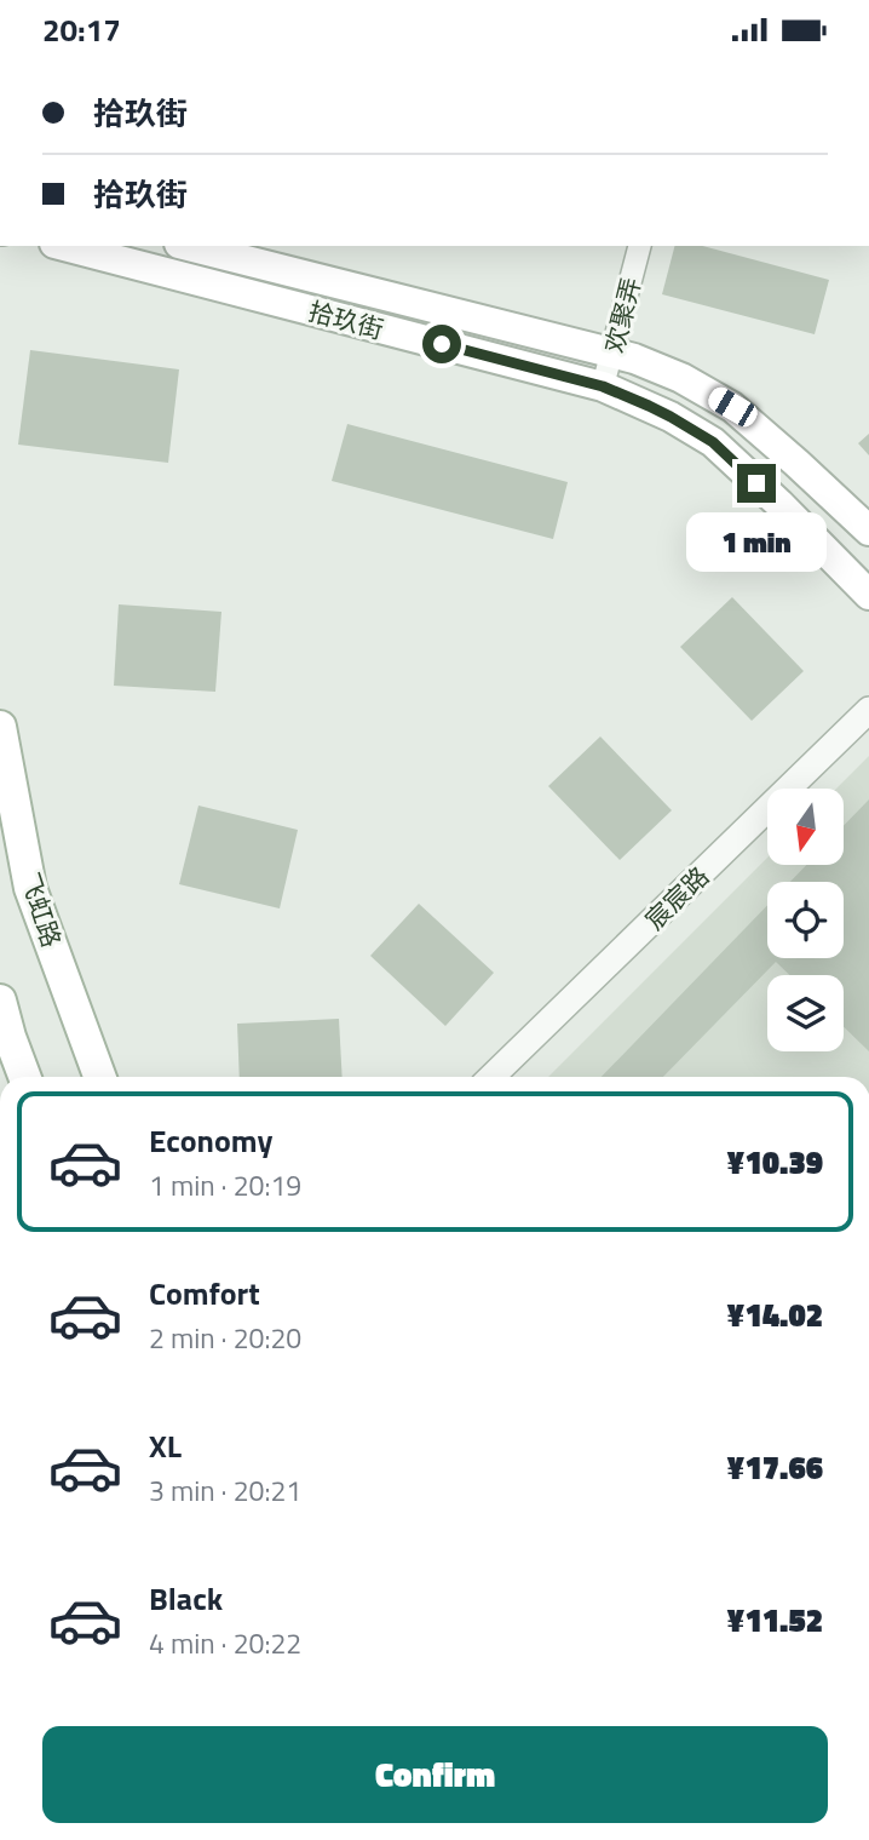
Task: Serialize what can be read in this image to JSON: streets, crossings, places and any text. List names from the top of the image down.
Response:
{
  "streets": {
    "main road": ["拾玖街", "飞虹路"],
    "street": ["欢聚弄", "宸宸路"]
  },
  "crossings": [
    ["欢聚弄", "拾玖街"]
  ],
  "north": "bottom",
  "page": {
    "status": "20:17",
    "banner": ["拾玖街", "拾玖街"],
    "bubble": "1 min",
    "list": [
      {
        "name": "Economy",
        "note": "1 min · 20:19",
        "value": "¥10.39"
      },
      {
        "name": "Comfort",
        "note": "2 min · 20:20",
        "value": "¥14.02"
      },
      {
        "name": "XL",
        "note": "3 min · 20:21",
        "value": "¥17.66"
      },
      {
        "name": "Black",
        "note": "4 min · 20:22",
        "value": "¥11.52"
      }
    ],
    "buttons": "Confirm"
  }
}
